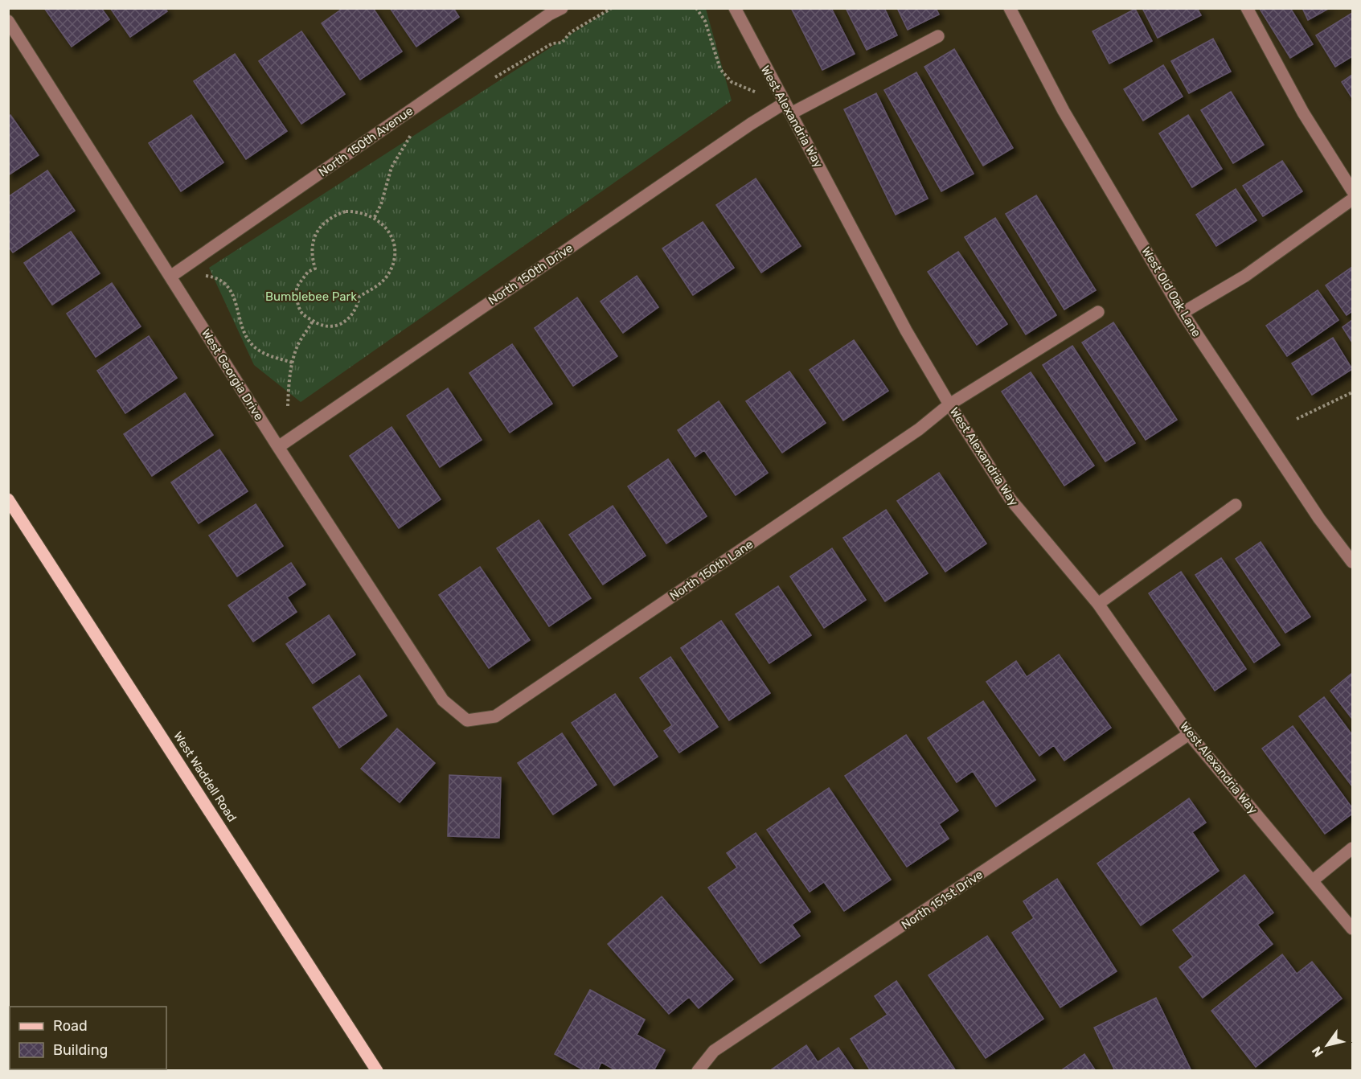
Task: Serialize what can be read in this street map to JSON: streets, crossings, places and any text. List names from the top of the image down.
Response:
{
  "streets": {
    "main road": ["West Waddell Road"],
    "street": [
      "West Alexandria Way",
      "North 150th Avenue",
      "North 150th Drive",
      "West Old Oak Lane",
      "West Georgia Drive",
      "North 150th Lane",
      "North 151st Drive"
    ]
  },
  "crossings": [
    ["West Alexandria Way", "North 150th Drive"],
    ["West Alexandria Way", "North 150th Lane"],
    ["West Alexandria Way", "North 151st Drive"],
    ["North 150th Avenue", "West Georgia Drive"],
    ["North 150th Drive", "West Georgia Drive"],
    ["West Georgia Drive", "North 150th Lane"]
  ],
  "parks": ["Bumblebee Park"],
  "legend": ["Road", "Building"],
  "north": "bottom left"
}
